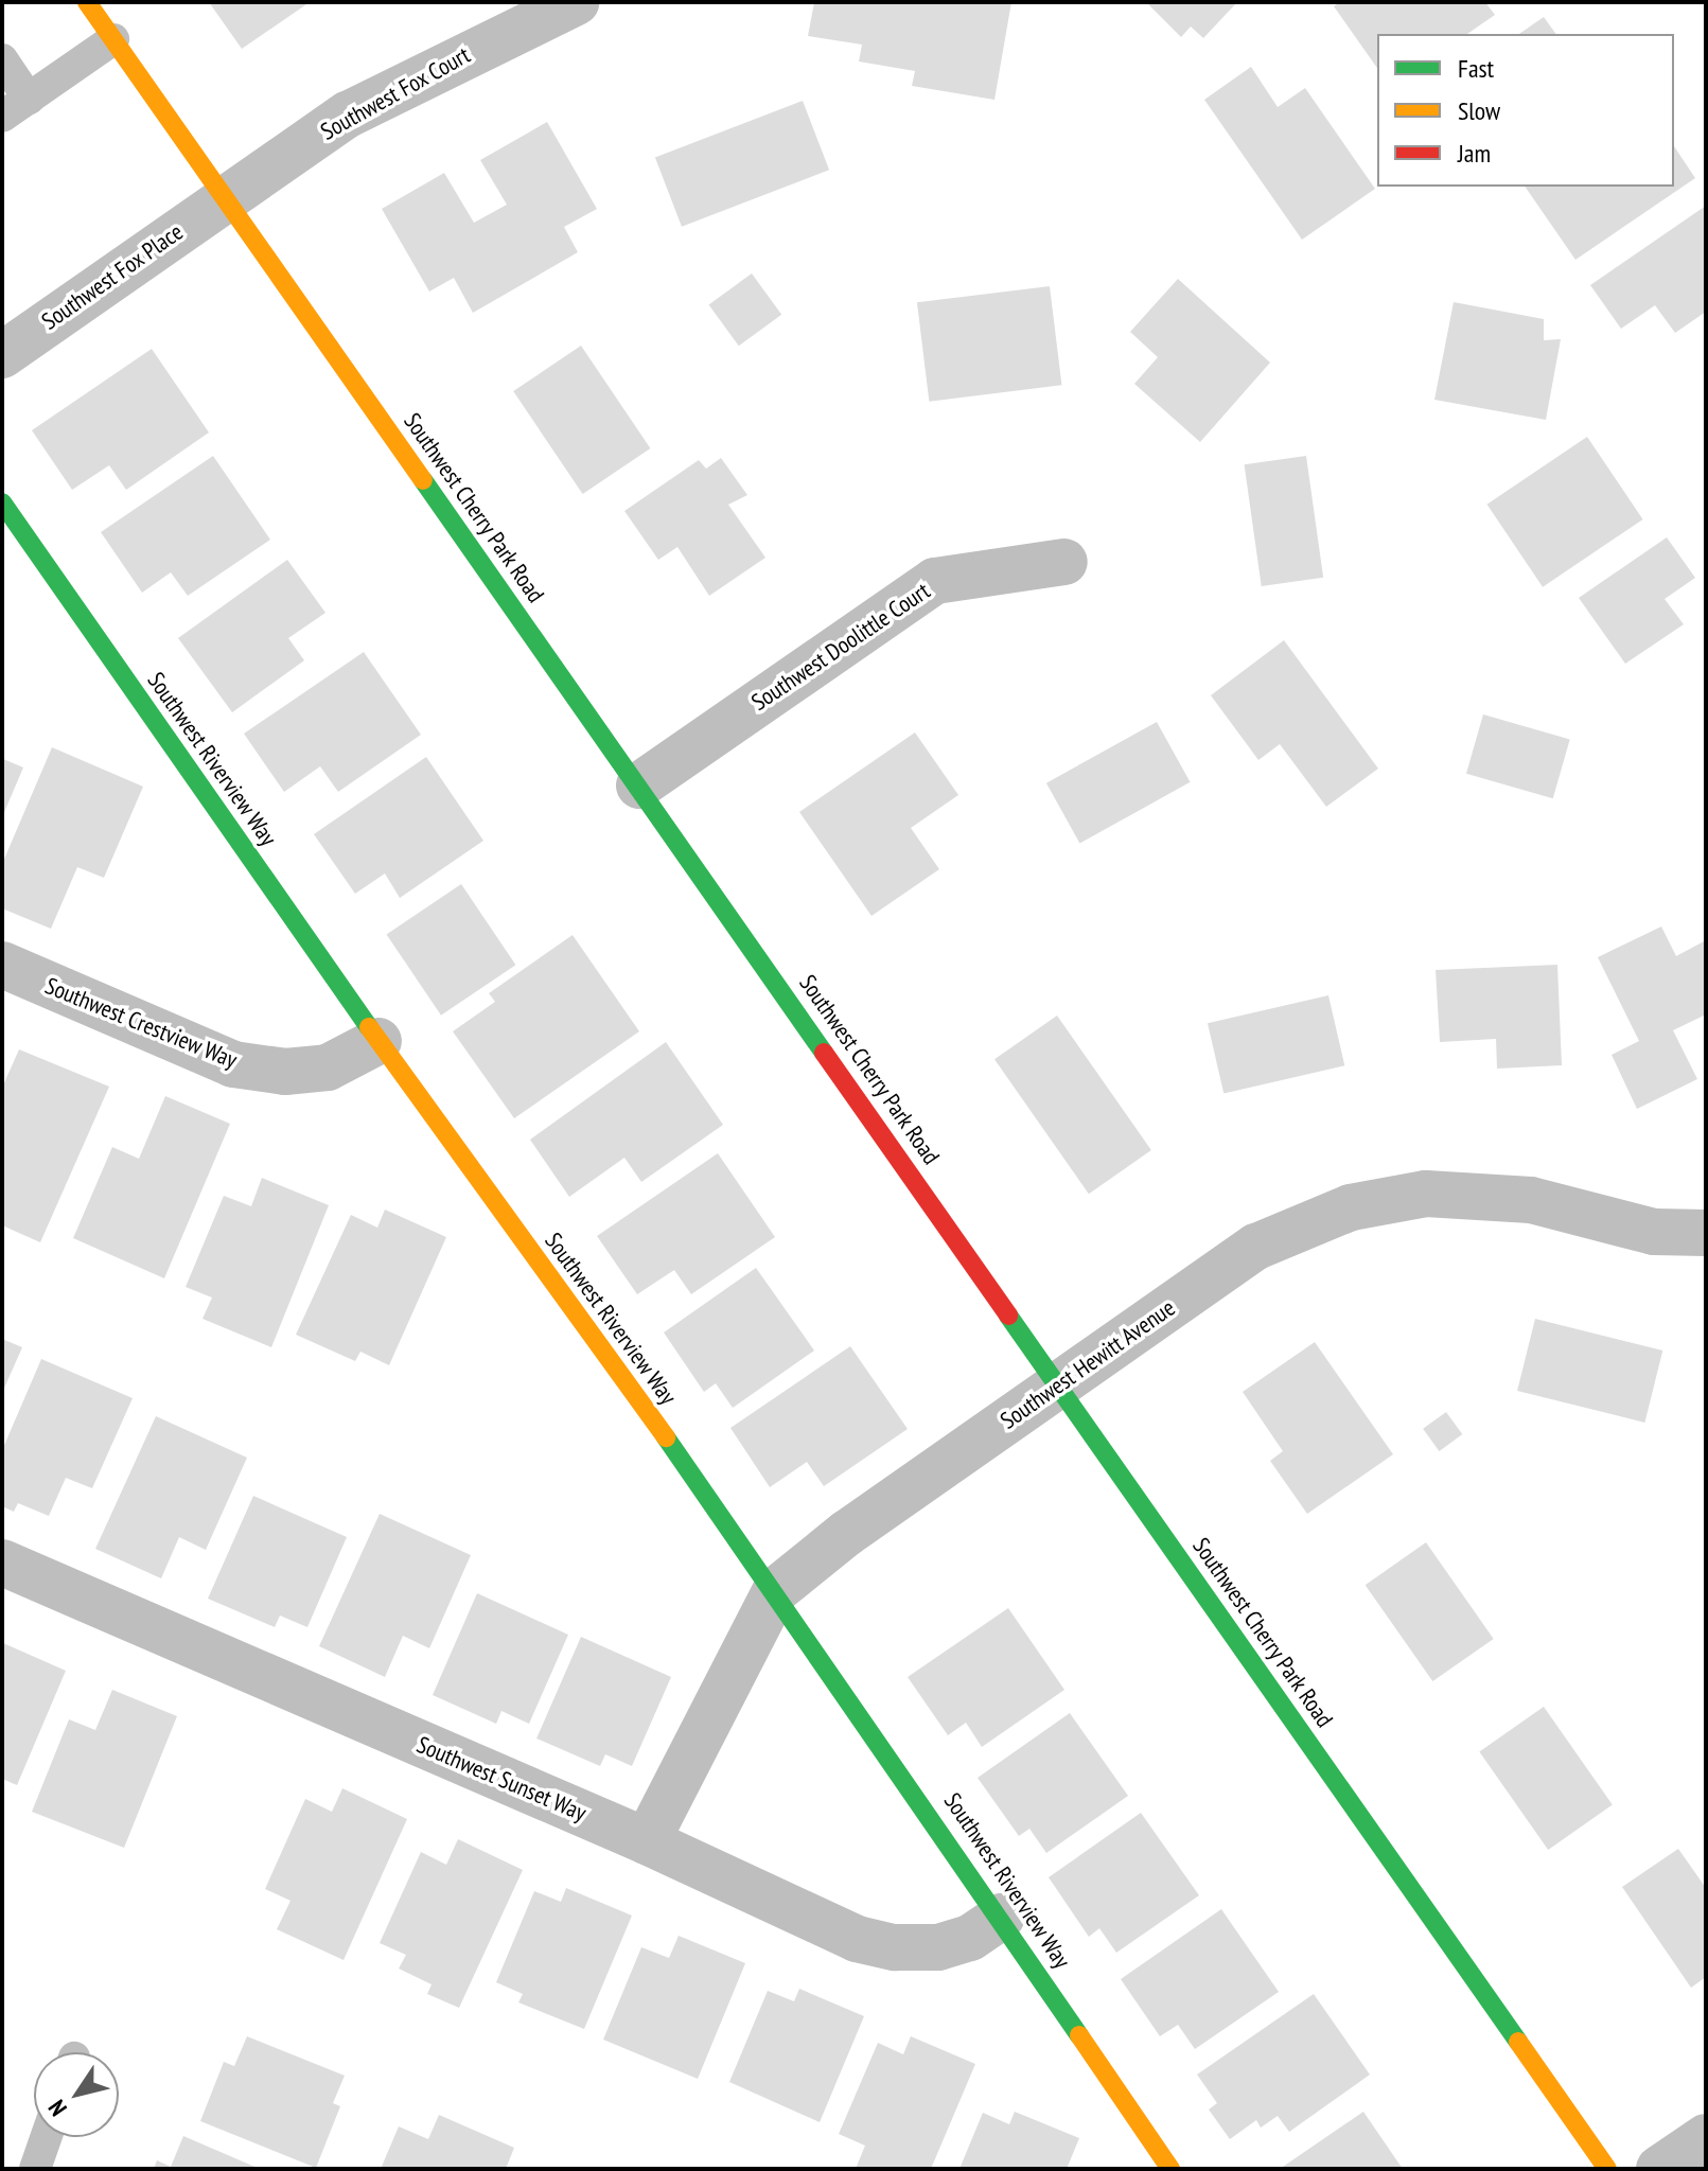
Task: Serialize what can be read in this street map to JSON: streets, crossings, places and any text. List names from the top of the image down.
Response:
{
  "streets": {
    "street": [
      "Southwest Fox Court",
      "Southwest Fox Place",
      "Southwest Cherry Park Road",
      "Southwest Doolittle Court",
      "Southwest Riverview Way",
      "Southwest Crestview Way",
      "Southwest Hewitt Avenue",
      "Southwest Sunset Way"
    ]
  },
  "crossings": [
    ["Southwest Fox Court", "Southwest Fox Place"],
    ["Southwest Fox Court", "Southwest Cherry Park Road"],
    ["Southwest Fox Place", "Southwest Cherry Park Road"],
    ["Southwest Cherry Park Road", "Southwest Doolittle Court"],
    ["Southwest Cherry Park Road", "Southwest Hewitt Avenue"],
    ["Southwest Riverview Way", "Southwest Crestview Way"],
    ["Southwest Riverview Way", "Southwest Hewitt Avenue"],
    ["Southwest Riverview Way", "Southwest Sunset Way"],
    ["Southwest Hewitt Avenue", "Southwest Sunset Way"]
  ],
  "legend": ["Fast", "Slow", "Jam"],
  "north": "bottom left"
}
